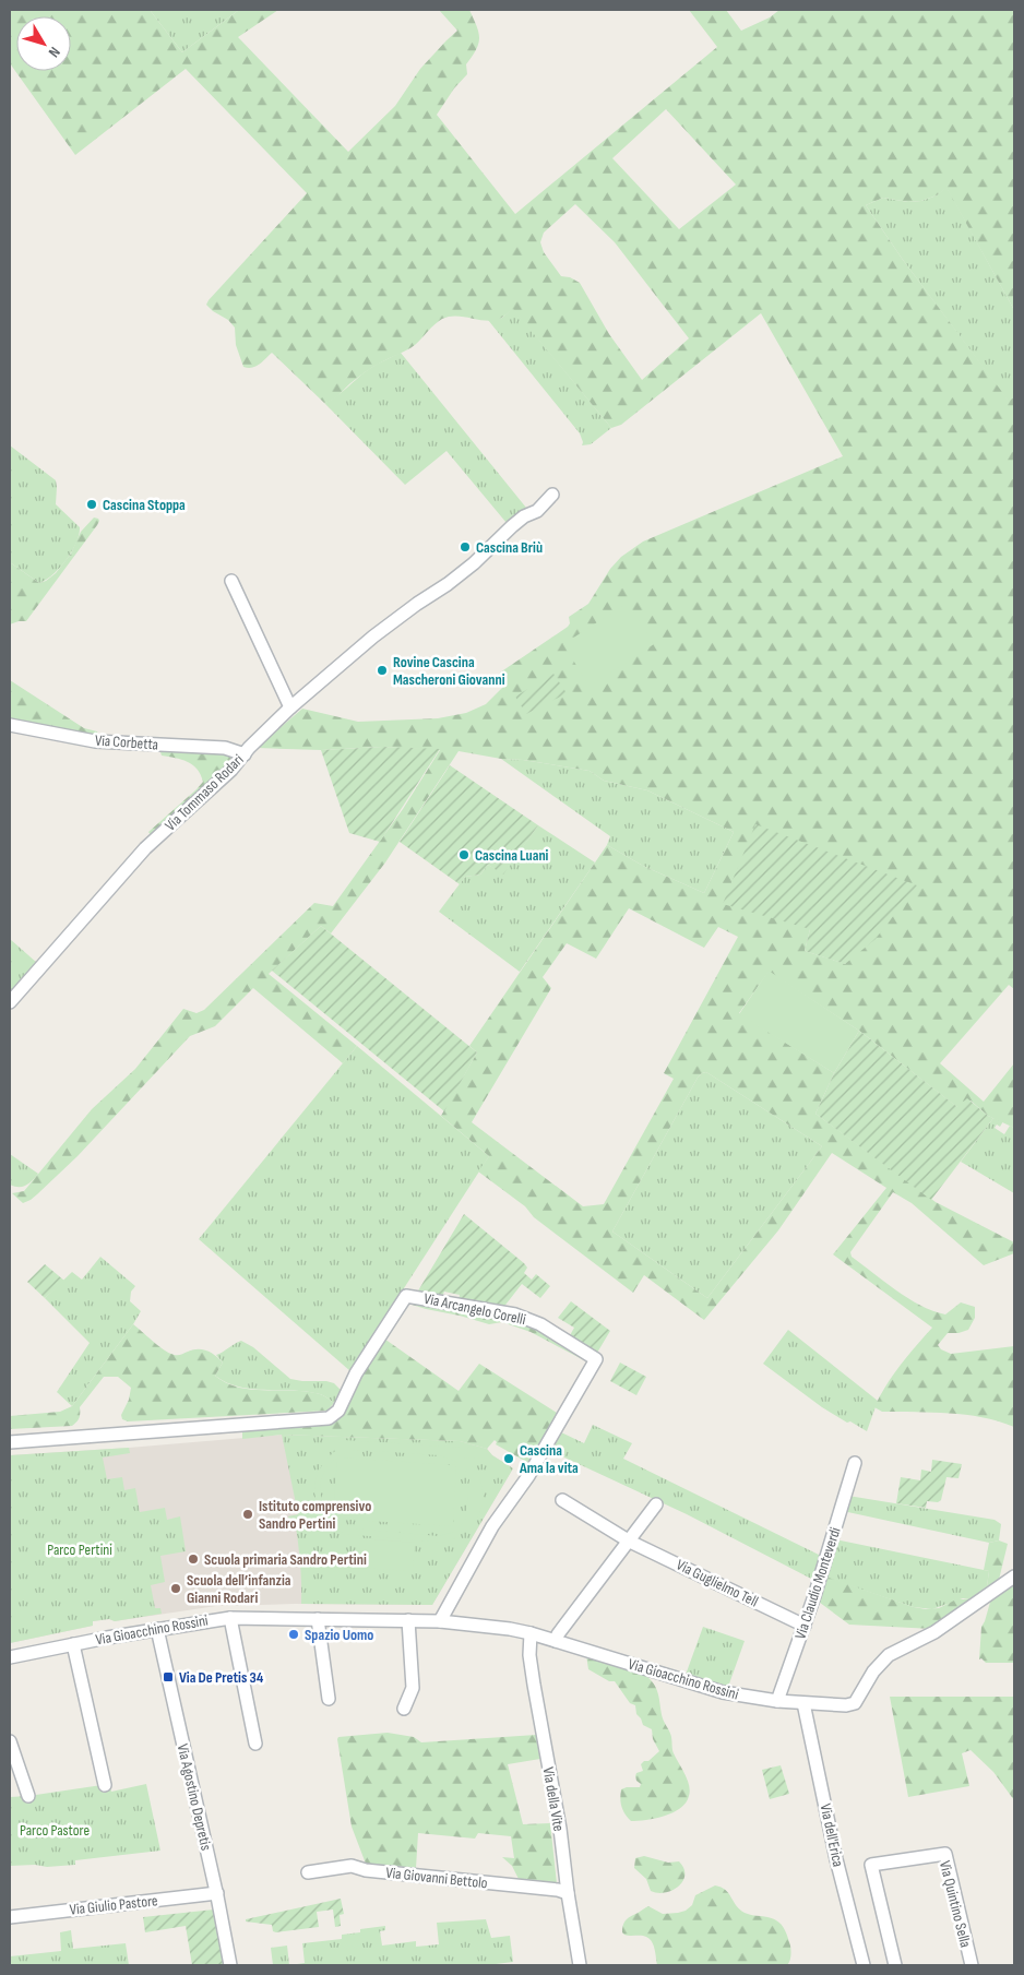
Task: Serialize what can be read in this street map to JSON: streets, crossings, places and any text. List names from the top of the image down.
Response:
{
  "streets": {
    "street": [
      "Via Corbetta",
      "Via Tommaso Rodari",
      "Via Arcangelo Corelli",
      "Via Guglielmo Tell",
      "Via Claudio Monteverdi",
      "Via Gioacchino Rossini",
      "Via Agostino Depretis",
      "Via della Vite",
      "Via dell'Erica",
      "Via Giovanni Bettolo",
      "Via Quintino Sella",
      "Via Giulio Pastore"
    ]
  },
  "crossings": [
    ["Via Corbetta", "Via Tommaso Rodari"],
    ["Via Arcangelo Corelli", "Via Gioacchino Rossini"],
    ["Via Guglielmo Tell", "Via Claudio Monteverdi"],
    ["Via Claudio Monteverdi", "Via Gioacchino Rossini"],
    ["Via Gioacchino Rossini", "Via Agostino Depretis"],
    ["Via Gioacchino Rossini", "Via della Vite"],
    ["Via Gioacchino Rossini", "Via dell'Erica"],
    ["Via Agostino Depretis", "Via Giulio Pastore"],
    ["Via della Vite", "Via Giovanni Bettolo"]
  ],
  "parks": ["Parco Pertini", "Parco Pastore"],
  "places": {
    "other": [
      "Cascina Stoppa",
      "Cascina Briù",
      "Rovine Cascina Mascheroni Giovanni",
      "Cascina Luani",
      "Cascina Ama la vita",
      "Istituto comprensivo Sandro Pertini",
      "Scuola primaria Sandro Pertini",
      "Scuola dell’infanzia Gianni Rodari",
      "Spazio Uomo"
    ],
    "transit": ["Via De Pretis 34"]
  },
  "north": "bottom right"
}
